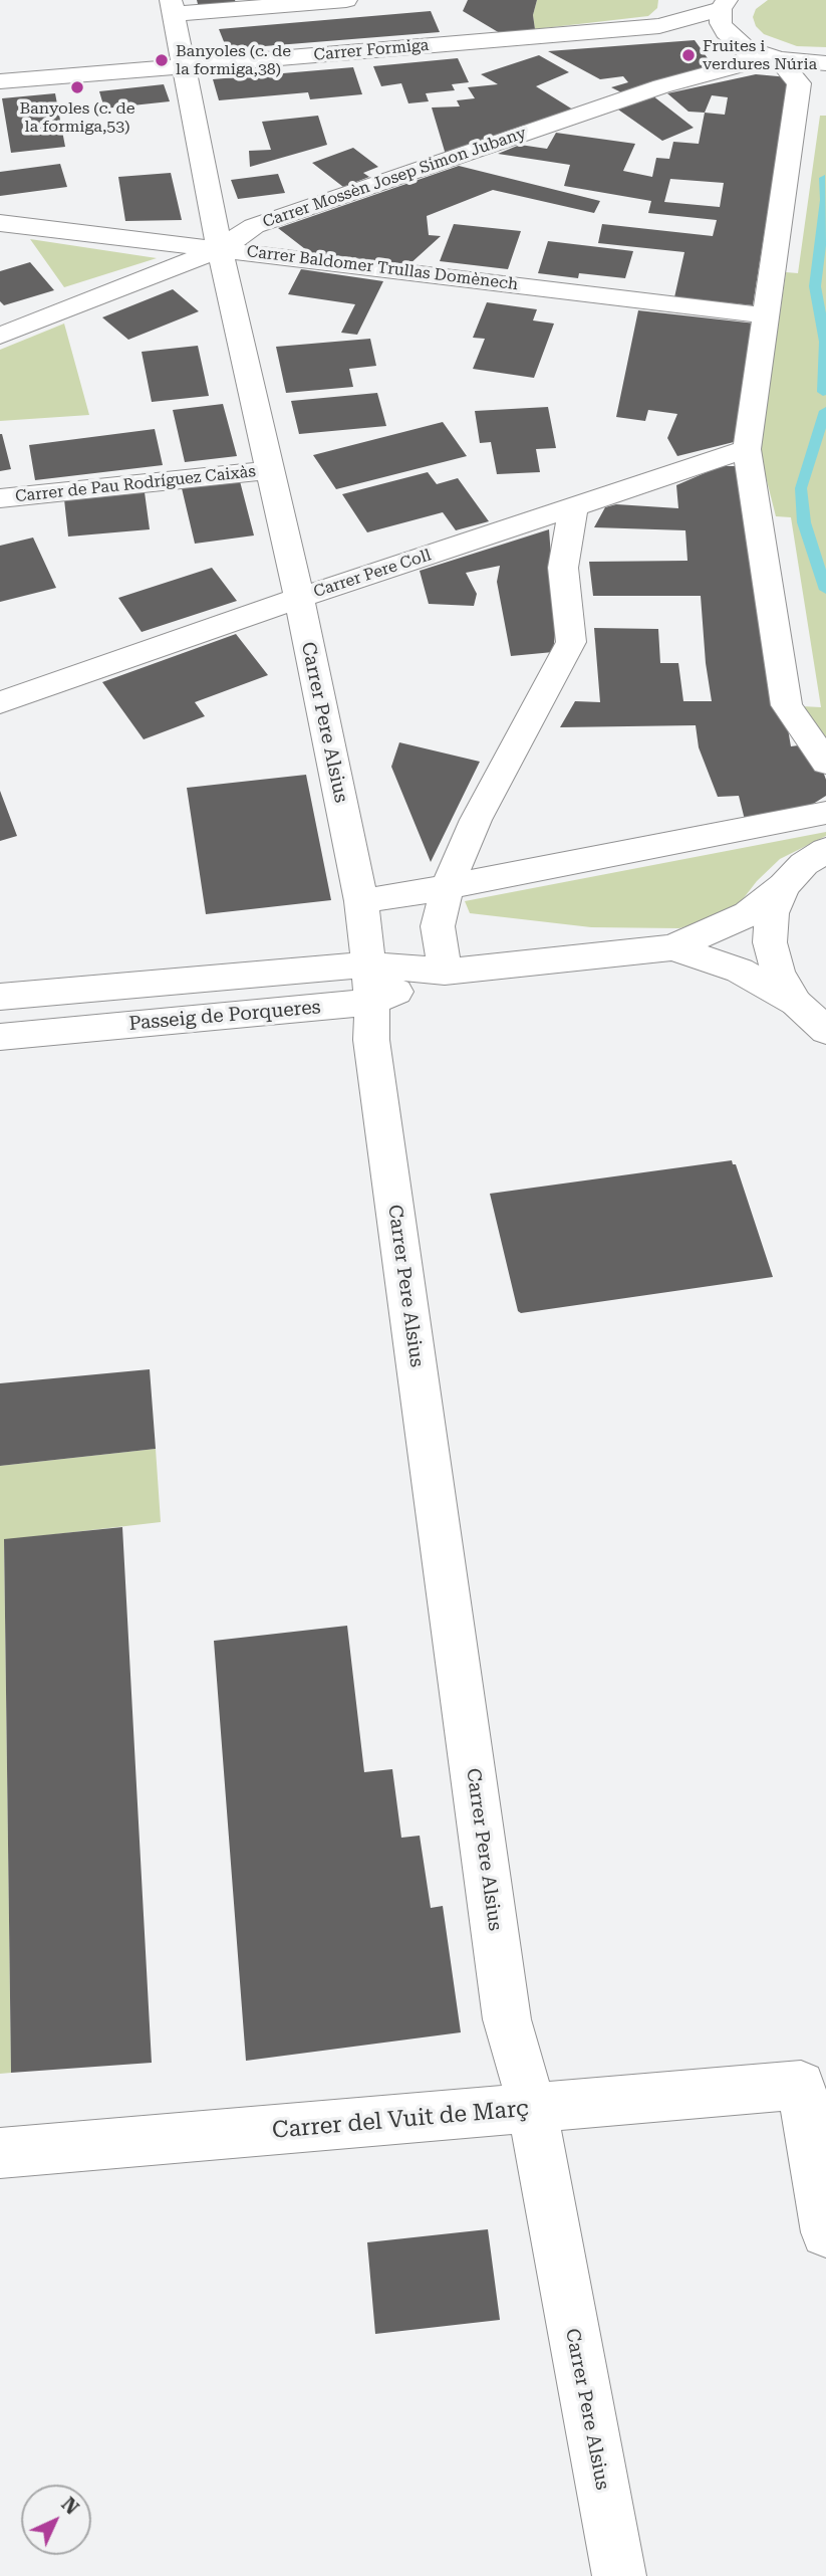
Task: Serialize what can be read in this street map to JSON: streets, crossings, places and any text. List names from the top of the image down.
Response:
{
  "streets": {
    "street": [
      "Carrer Formiga",
      "Carrer Mossèn Josep Simon Jubany",
      "Carrer Baldomer Trullas Domènech",
      "Carrer de Pau Rodríguez Caixàs",
      "Carrer Pere Coll",
      "Carrer Pere Alsius",
      "Passeig de Porqueres",
      "Carrer del Vuit de Març"
    ]
  },
  "crossings": [
    ["Carrer Formiga", "Carrer Pere Alsius"],
    ["Carrer Mossèn Josep Simon Jubany", "Carrer Baldomer Trullas Domènech"],
    ["Carrer Mossèn Josep Simon Jubany", "Carrer Pere Alsius"],
    ["Carrer Baldomer Trullas Domènech", "Carrer Pere Alsius"],
    ["Carrer de Pau Rodríguez Caixàs", "Carrer Pere Alsius"],
    ["Carrer Pere Coll", "Carrer Pere Alsius"],
    ["Carrer Pere Alsius", "Passeig de Porqueres"],
    ["Carrer Pere Alsius", "Carrer del Vuit de Març"]
  ],
  "places": ["Fruites i verdures Núria", "Banyoles (c. de la formiga,38)", "Banyoles (c. de la formiga,53)"],
  "north": "top right"
}
